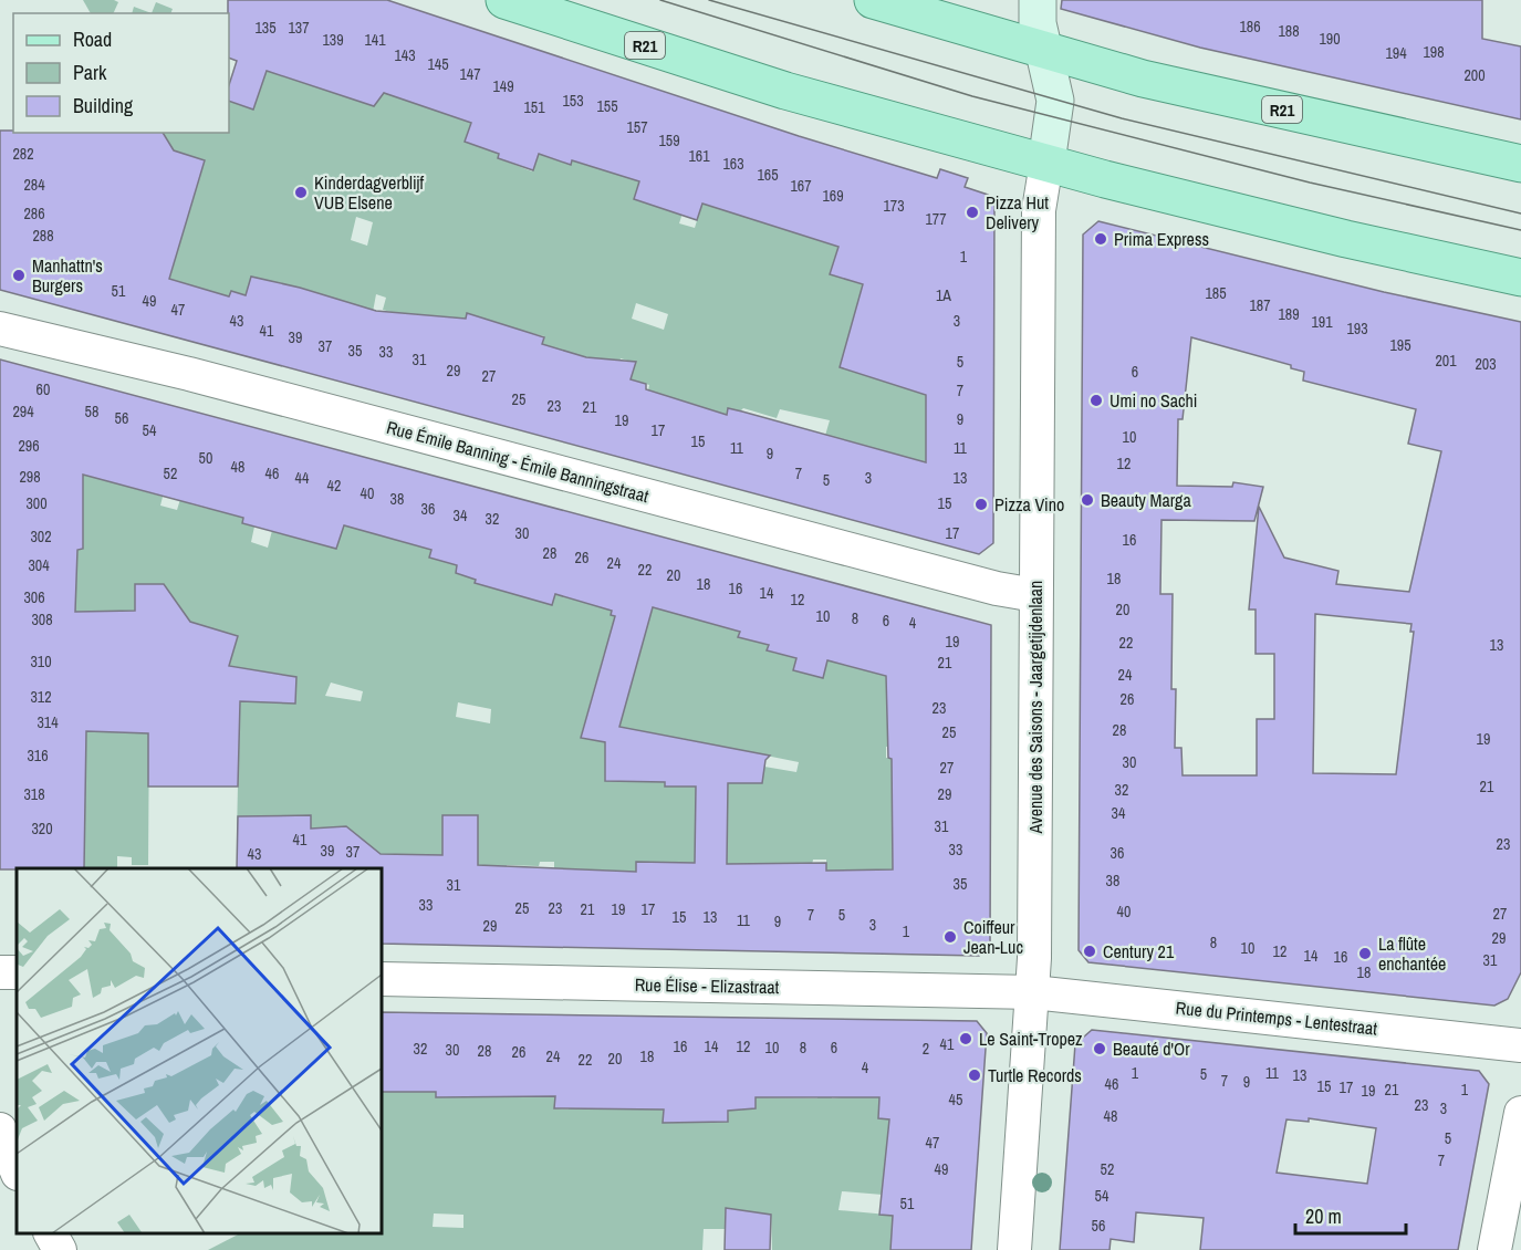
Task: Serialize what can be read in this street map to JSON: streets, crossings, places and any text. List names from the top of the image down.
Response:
{
  "streets": {
    "main road": ["R21"],
    "street": [
      "Rue Émile Banning - Émile Banningstraat",
      "Avenue des Saisons - Jaargetijdenlaan",
      "Rue Élise - Elizastraat",
      "Rue du Printemps - Lentestraat"
    ]
  },
  "crossings": [
    ["R21", "Avenue des Saisons - Jaargetijdenlaan"],
    ["Rue Émile Banning - Émile Banningstraat", "Avenue des Saisons - Jaargetijdenlaan"],
    ["Avenue des Saisons - Jaargetijdenlaan", "Rue Élise - Elizastraat"],
    ["Avenue des Saisons - Jaargetijdenlaan", "Rue du Printemps - Lentestraat"],
    ["Rue Élise - Elizastraat", "Rue du Printemps - Lentestraat"]
  ],
  "places": [
    "Kinderdagverblijf VUB Elsene",
    "Pizza Hut Delivery",
    "Prima Express",
    "Manhattn's Burgers",
    "Umi no Sachi",
    "Beauty Marga",
    "Pizza Vino",
    "Coiffeur Jean-Luc",
    "Century 21",
    "La flûte enchantée",
    "Le Saint-Tropez",
    "Beauté d'Or",
    "Turtle Records"
  ],
  "house_numbers": [
    "186",
    "135",
    "137",
    "188",
    "190",
    "139",
    "141",
    "198",
    "194",
    "143",
    "145",
    "147",
    "200",
    "149",
    "153",
    "155",
    "151",
    "157",
    "159",
    "282",
    "161",
    "163",
    "165",
    "284",
    "167",
    "169",
    "173",
    "286",
    "177",
    "288",
    "1",
    "51",
    "185",
    "1A",
    "49",
    "187",
    "47",
    "189",
    "43",
    "3",
    "191",
    "193",
    "41",
    "39",
    "195",
    "37",
    "35",
    "33",
    "31",
    "201",
    "5",
    "203",
    "29",
    "6",
    "27",
    "60",
    "7",
    "25",
    "23",
    "21",
    "294",
    "58",
    "56",
    "9",
    "19",
    "54",
    "17",
    "10",
    "15",
    "296",
    "11",
    "11",
    "9",
    "50",
    "12",
    "48",
    "52",
    "46",
    "7",
    "298",
    "44",
    "3",
    "13",
    "5",
    "42",
    "40",
    "38",
    "300",
    "15",
    "36",
    "34",
    "32",
    "30",
    "17",
    "302",
    "16",
    "28",
    "26",
    "24",
    "304",
    "22",
    "20",
    "18",
    "18",
    "16",
    "14",
    "306",
    "12",
    "20",
    "10",
    "8",
    "308",
    "6",
    "4",
    "19",
    "22",
    "13",
    "310",
    "21",
    "24",
    "312",
    "26",
    "23",
    "314",
    "28",
    "25",
    "19",
    "316",
    "30",
    "27",
    "21",
    "32",
    "318",
    "29",
    "34",
    "31",
    "320",
    "41",
    "23",
    "33",
    "39",
    "37",
    "36",
    "43",
    "38",
    "35",
    "31",
    "33",
    "25",
    "23",
    "21",
    "19",
    "17",
    "40",
    "27",
    "7",
    "5",
    "15",
    "13",
    "11",
    "9",
    "3",
    "29",
    "1",
    "29",
    "8",
    "10",
    "12",
    "14",
    "16",
    "31",
    "18",
    "41",
    "16",
    "14",
    "12",
    "10",
    "8",
    "6",
    "32",
    "2",
    "30",
    "28",
    "26",
    "24",
    "18",
    "20",
    "22",
    "4",
    "1",
    "11",
    "5",
    "13",
    "7",
    "9",
    "46",
    "15",
    "17",
    "21",
    "1",
    "19",
    "45",
    "23",
    "3",
    "48",
    "5",
    "47",
    "7",
    "49",
    "52",
    "54",
    "51",
    "56"
  ],
  "legend": ["Road", "Park", "Building"],
  "scale_bar": "20 m"
}
